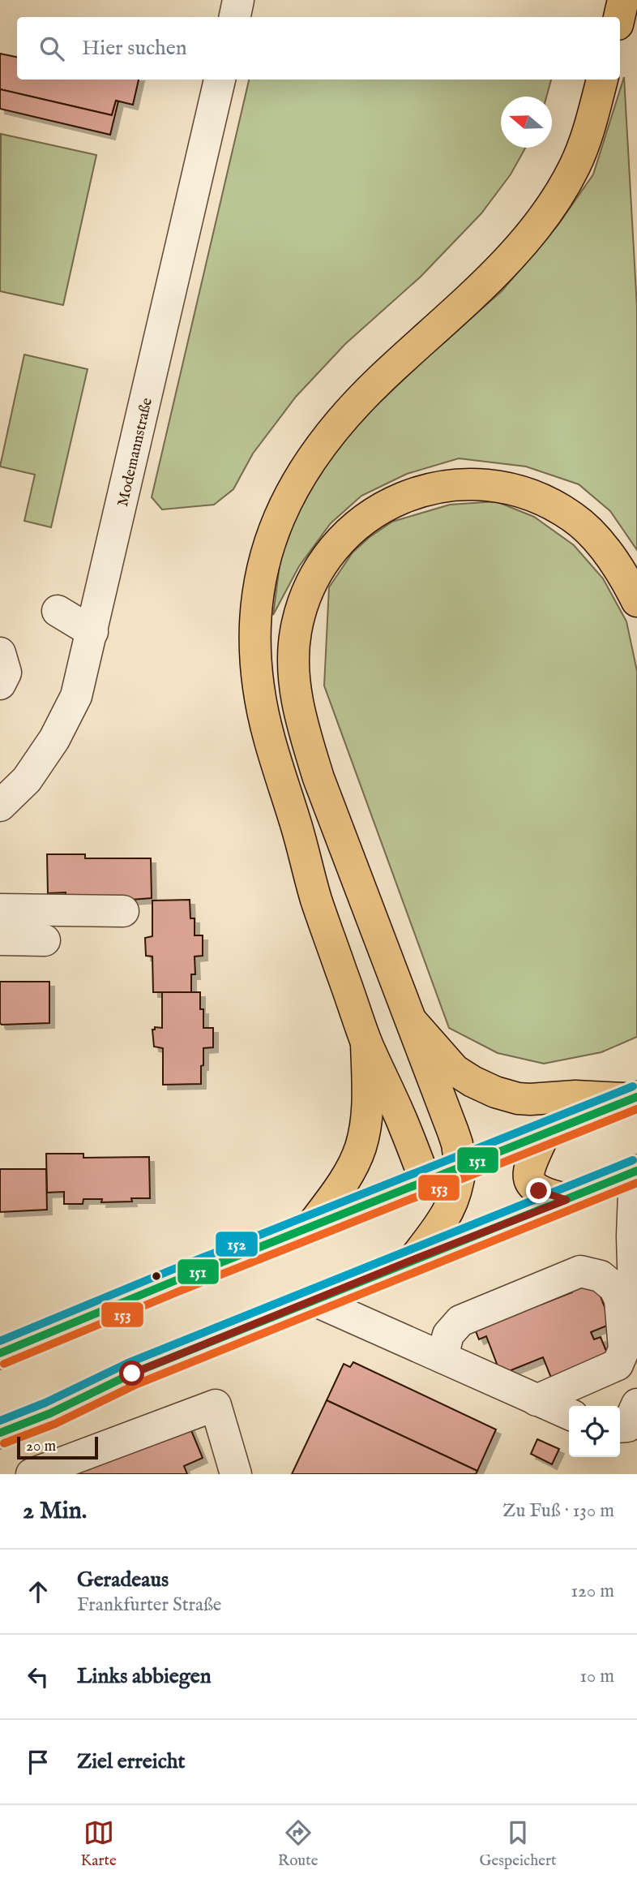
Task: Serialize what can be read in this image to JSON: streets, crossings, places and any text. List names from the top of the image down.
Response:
{
  "streets": {
    "street": ["Modemannstraße"]
  },
  "lines": ["transit line 152", "transit line 151", "transit line 153"],
  "scale_bar": "20 m",
  "north": "left",
  "page": {
    "search": "Hier suchen",
    "scale": "20 m",
    "heading": ["2 Min.", "Zu Fuß · 130 m"],
    "list": [
      ["Geradeaus", "Frankfurter Straße", "120 m"],
      ["Links abbiegen", "10 m"],
      "Ziel erreicht"
    ],
    "nav": ["Karte", "Route", "Gespeichert"]
  }
}
